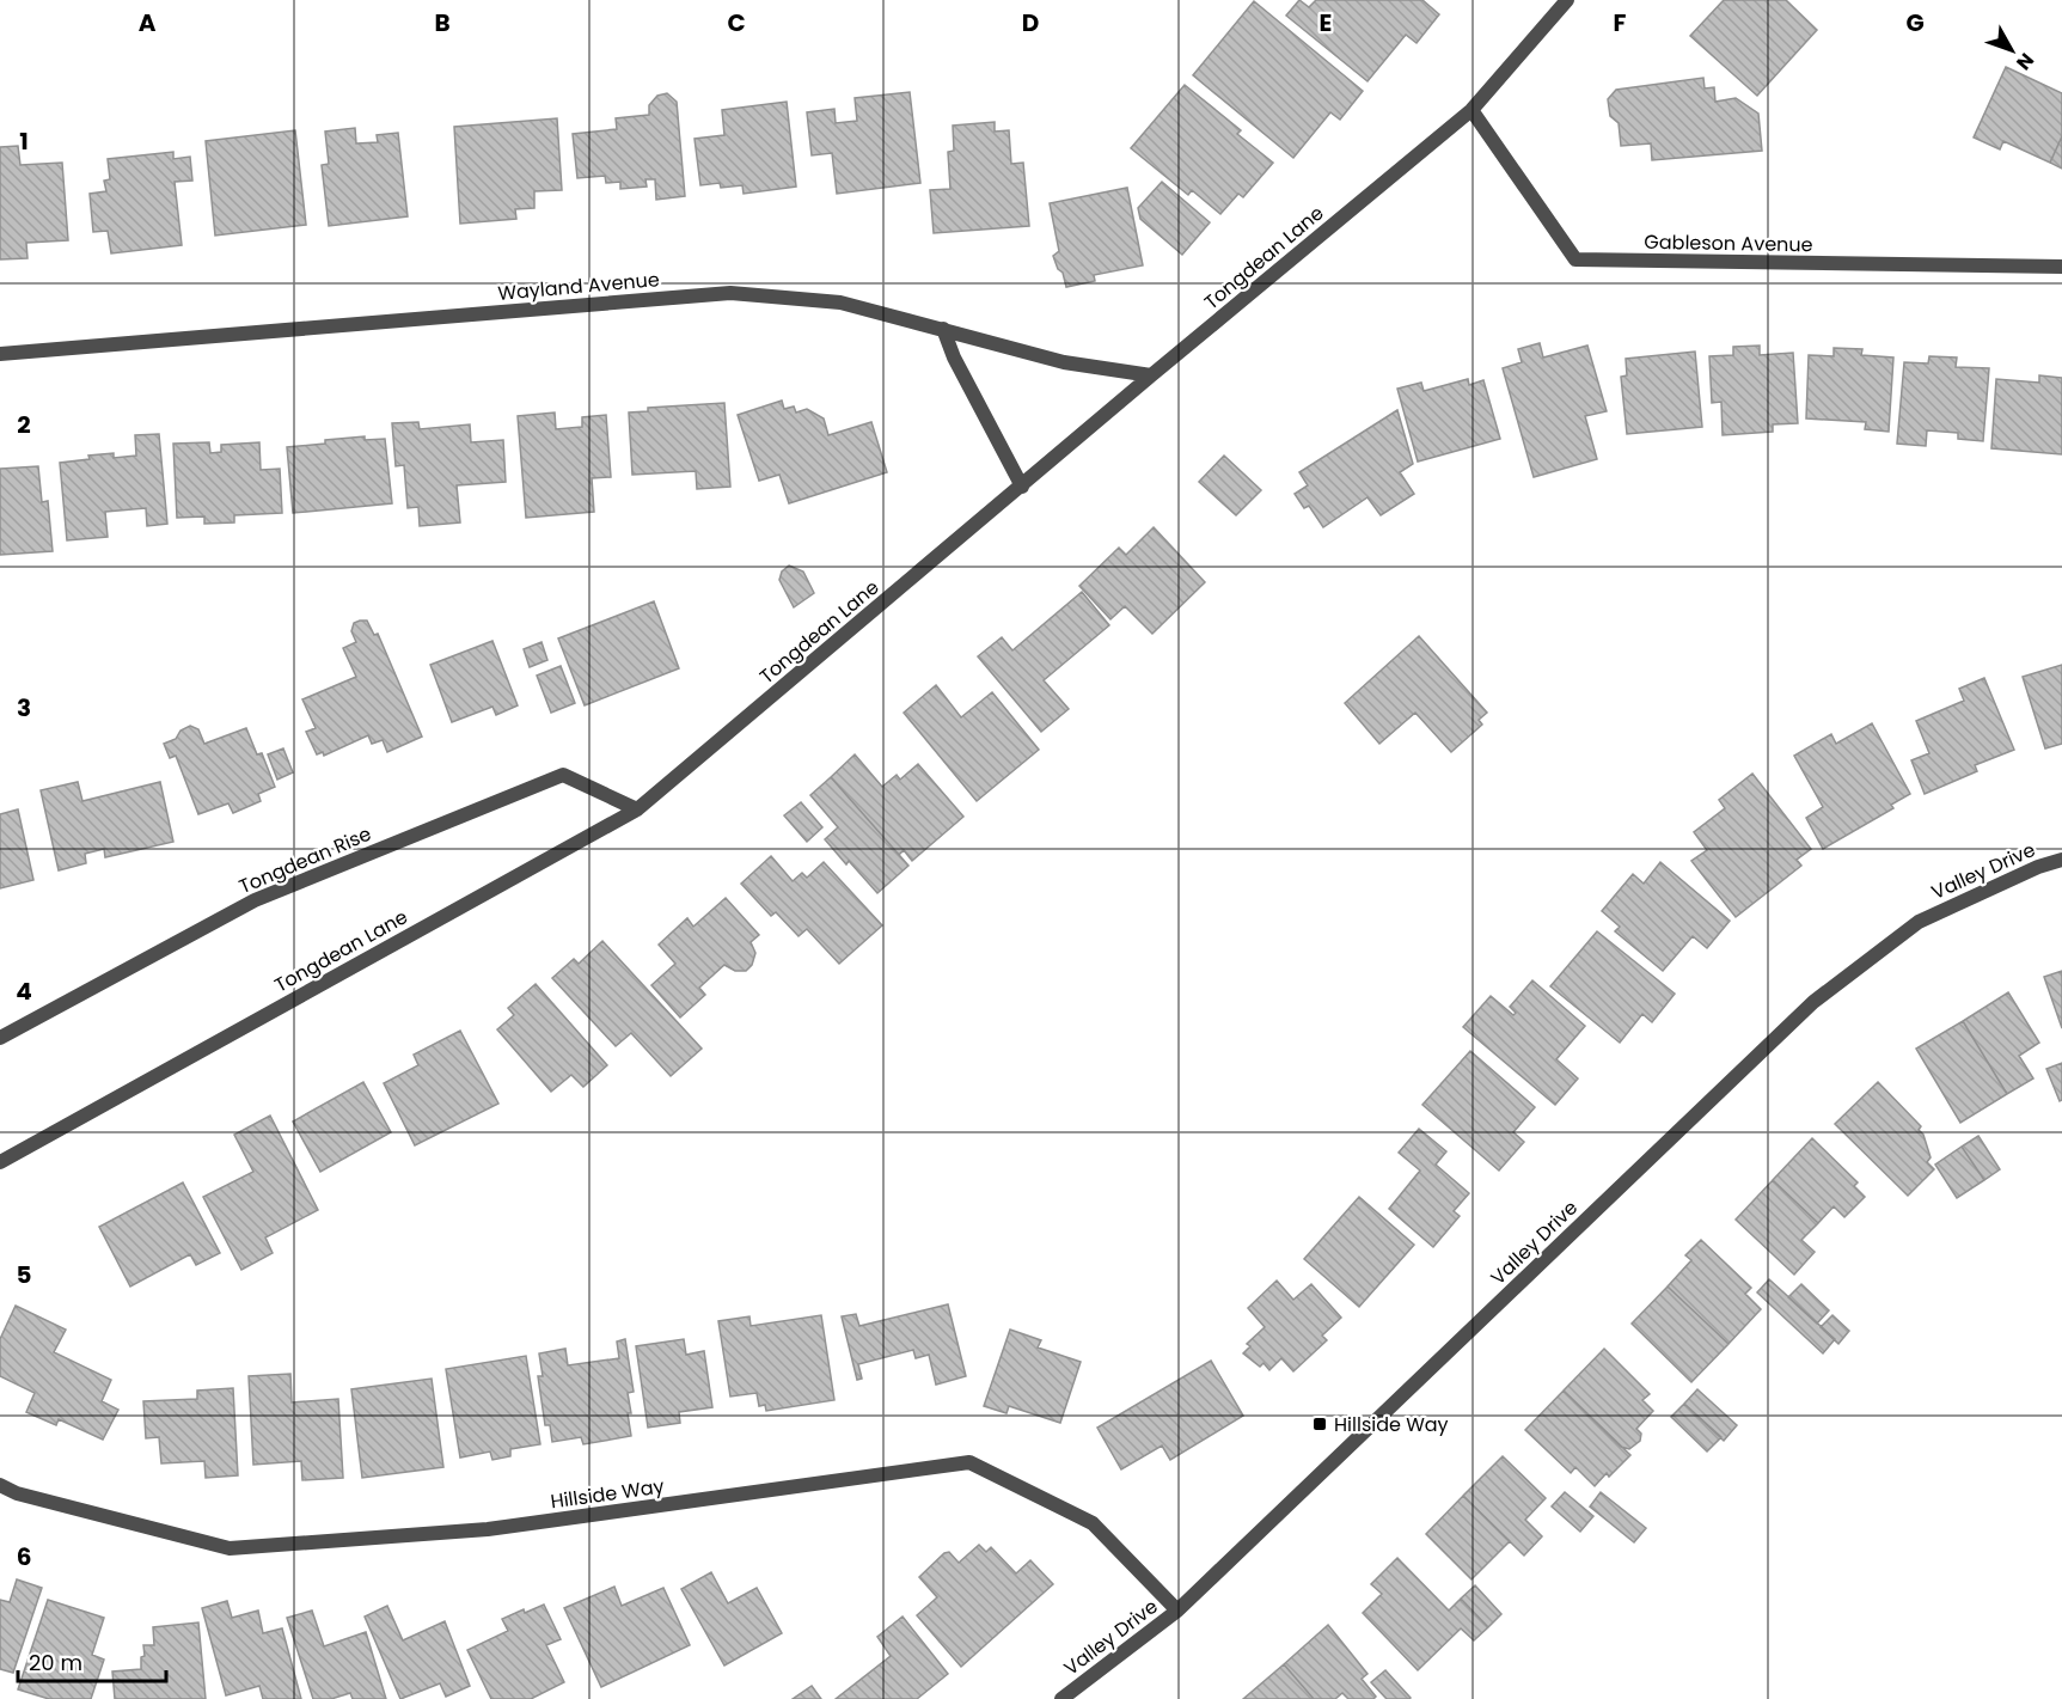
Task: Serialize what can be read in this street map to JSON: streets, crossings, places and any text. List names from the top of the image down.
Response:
{
  "streets": {
    "street": [
      "Gableson Avenue",
      "Tongdean Lane",
      "Wayland Avenue",
      "Tongdean Rise",
      "Valley Drive",
      "Hillside Way"
    ]
  },
  "crossings": [
    ["Gableson Avenue", "Tongdean Lane"],
    ["Tongdean Lane", "Wayland Avenue"],
    ["Tongdean Lane", "Tongdean Rise"],
    ["Valley Drive", "Hillside Way"]
  ],
  "places": {
    "transit": ["Hillside Way"]
  },
  "scale_bar": "20 m",
  "north": "bottom right",
  "grid": {
    "columns": [
      "A",
      "B",
      "C",
      "D",
      "E",
      "F",
      "G"
    ],
    "rows": [
      "1",
      "2",
      "3",
      "4",
      "5",
      "6"
    ]
  }
}
